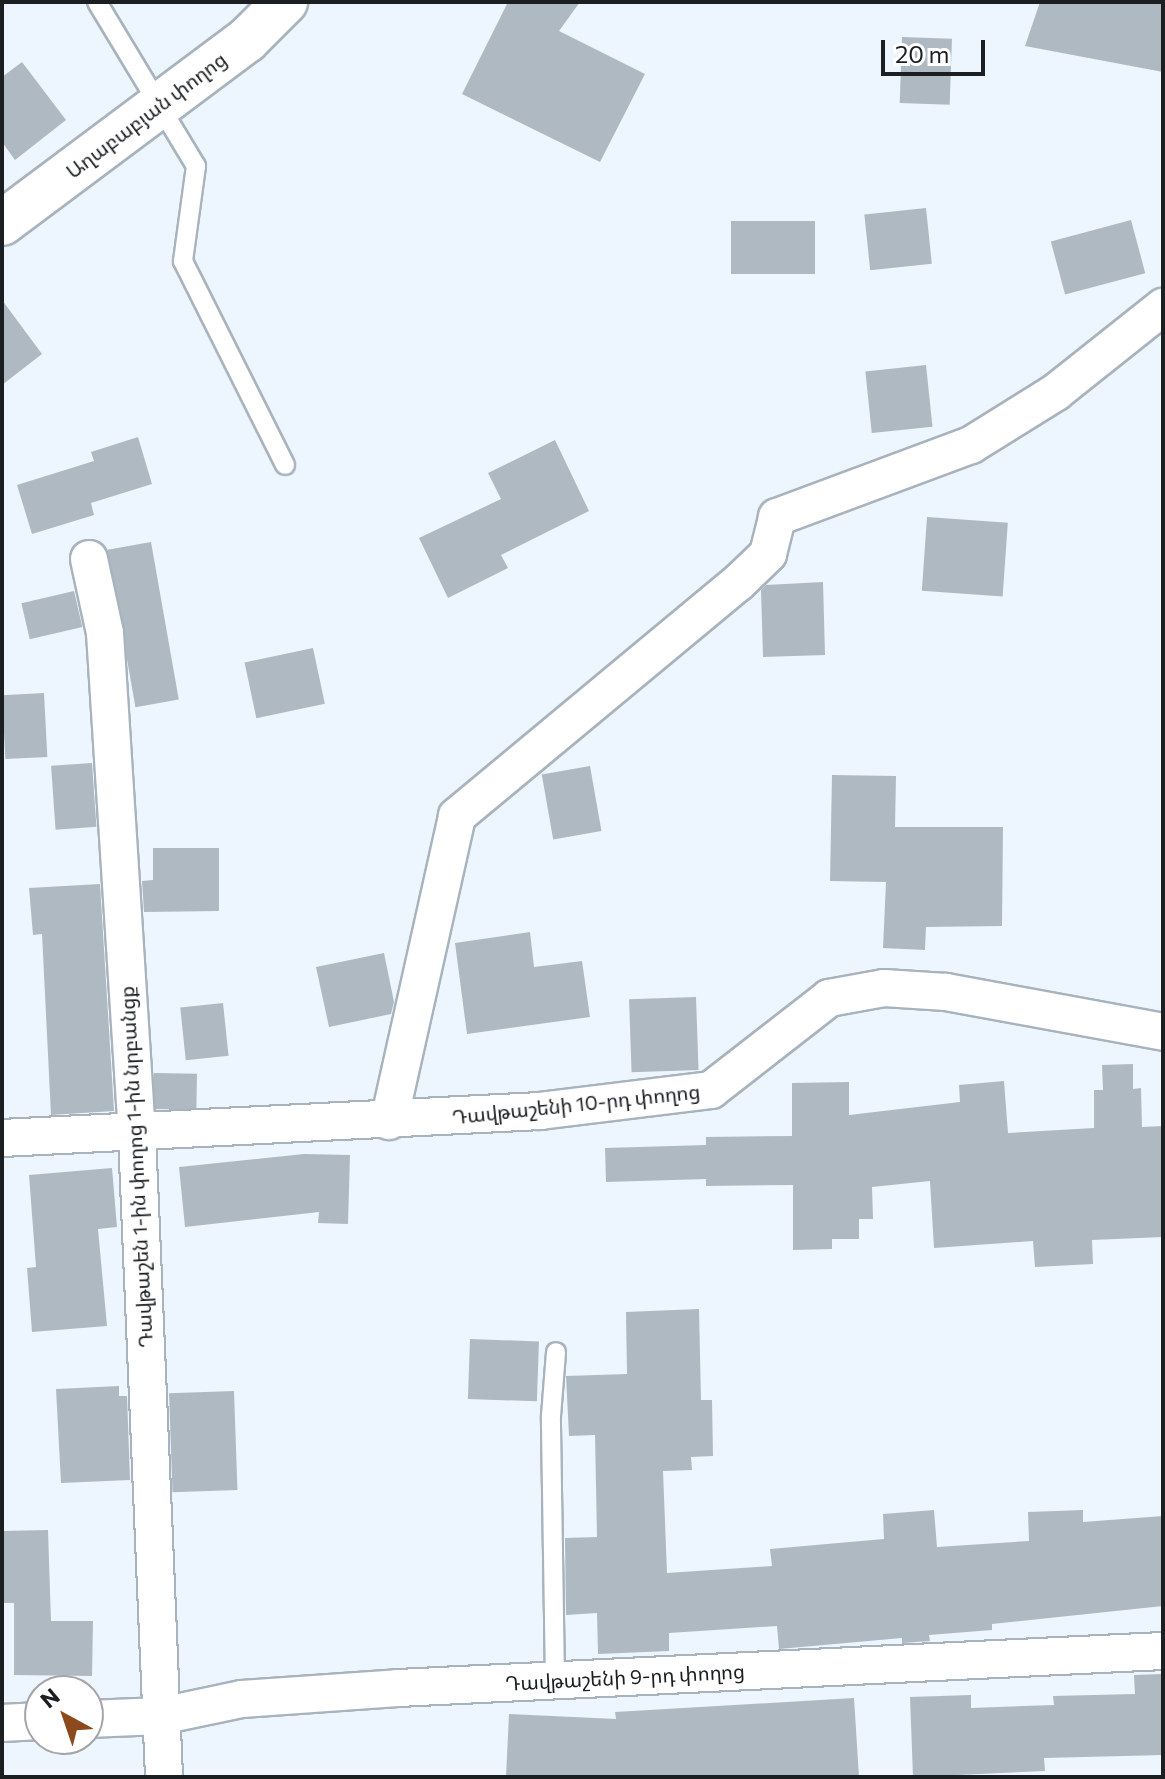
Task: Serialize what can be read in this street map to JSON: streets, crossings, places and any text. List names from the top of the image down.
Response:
{
  "streets": {
    "street": [
      "Աղաբաբյան փողոց",
      "Դավթաշենի 10-րդ փողոց",
      "Դավթաշեն 1-ին փողոց 1-ին նրբանցք",
      "Դավթաշենի 9-րդ փողոց"
    ]
  },
  "crossings": [
    ["Դավթաշենի 10-րդ փողոց", "Դավթաշեն 1-ին փողոց 1-ին նրբանցք"],
    ["Դավթաշեն 1-ին փողոց 1-ին նրբանցք", "Դավթաշենի 9-րդ փողոց"]
  ],
  "scale_bar": "20 m",
  "north": "top left"
}
